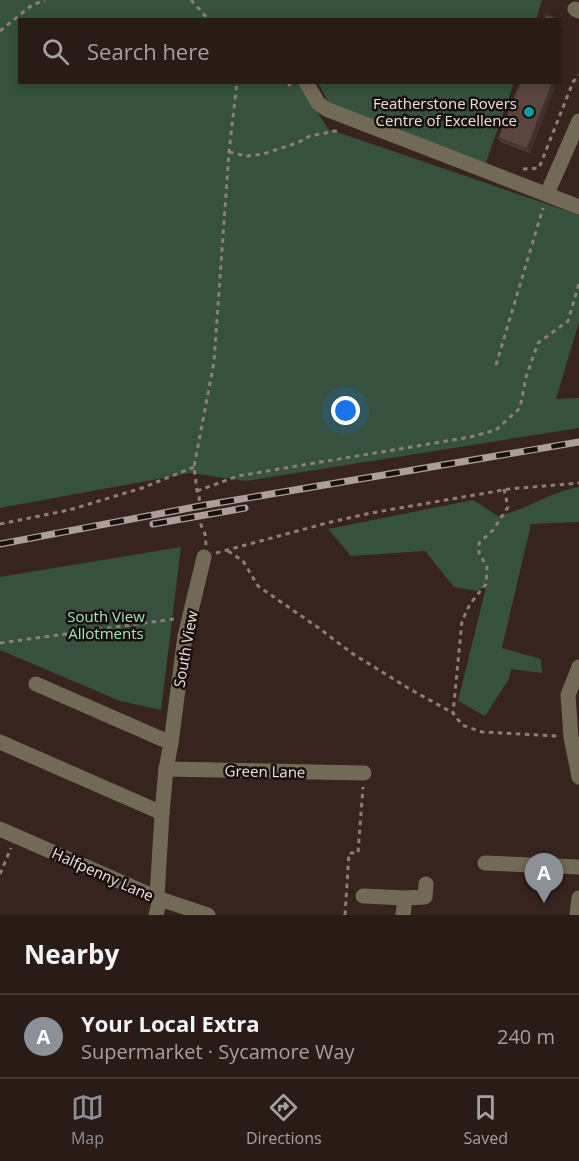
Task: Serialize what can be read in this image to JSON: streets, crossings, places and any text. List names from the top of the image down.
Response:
{
  "streets": {
    "street": ["South View", "Green Lane", "Halfpenny Lane"]
  },
  "crossings": [
    ["South View", "Green Lane"],
    ["South View", "Halfpenny Lane"]
  ],
  "parks": ["South View Allotments"],
  "places": ["Featherstone Rovers Centre of Excellence"],
  "page": {
    "search": "Search here",
    "pins": "A",
    "heading": "Nearby",
    "list": [
      {
        "mark": "A",
        "name": "Your Local Extra",
        "note": "Supermarket · Sycamore Way",
        "value": "240 m"
      }
    ],
    "nav": ["Map", "Directions", "Saved"]
  }
}
